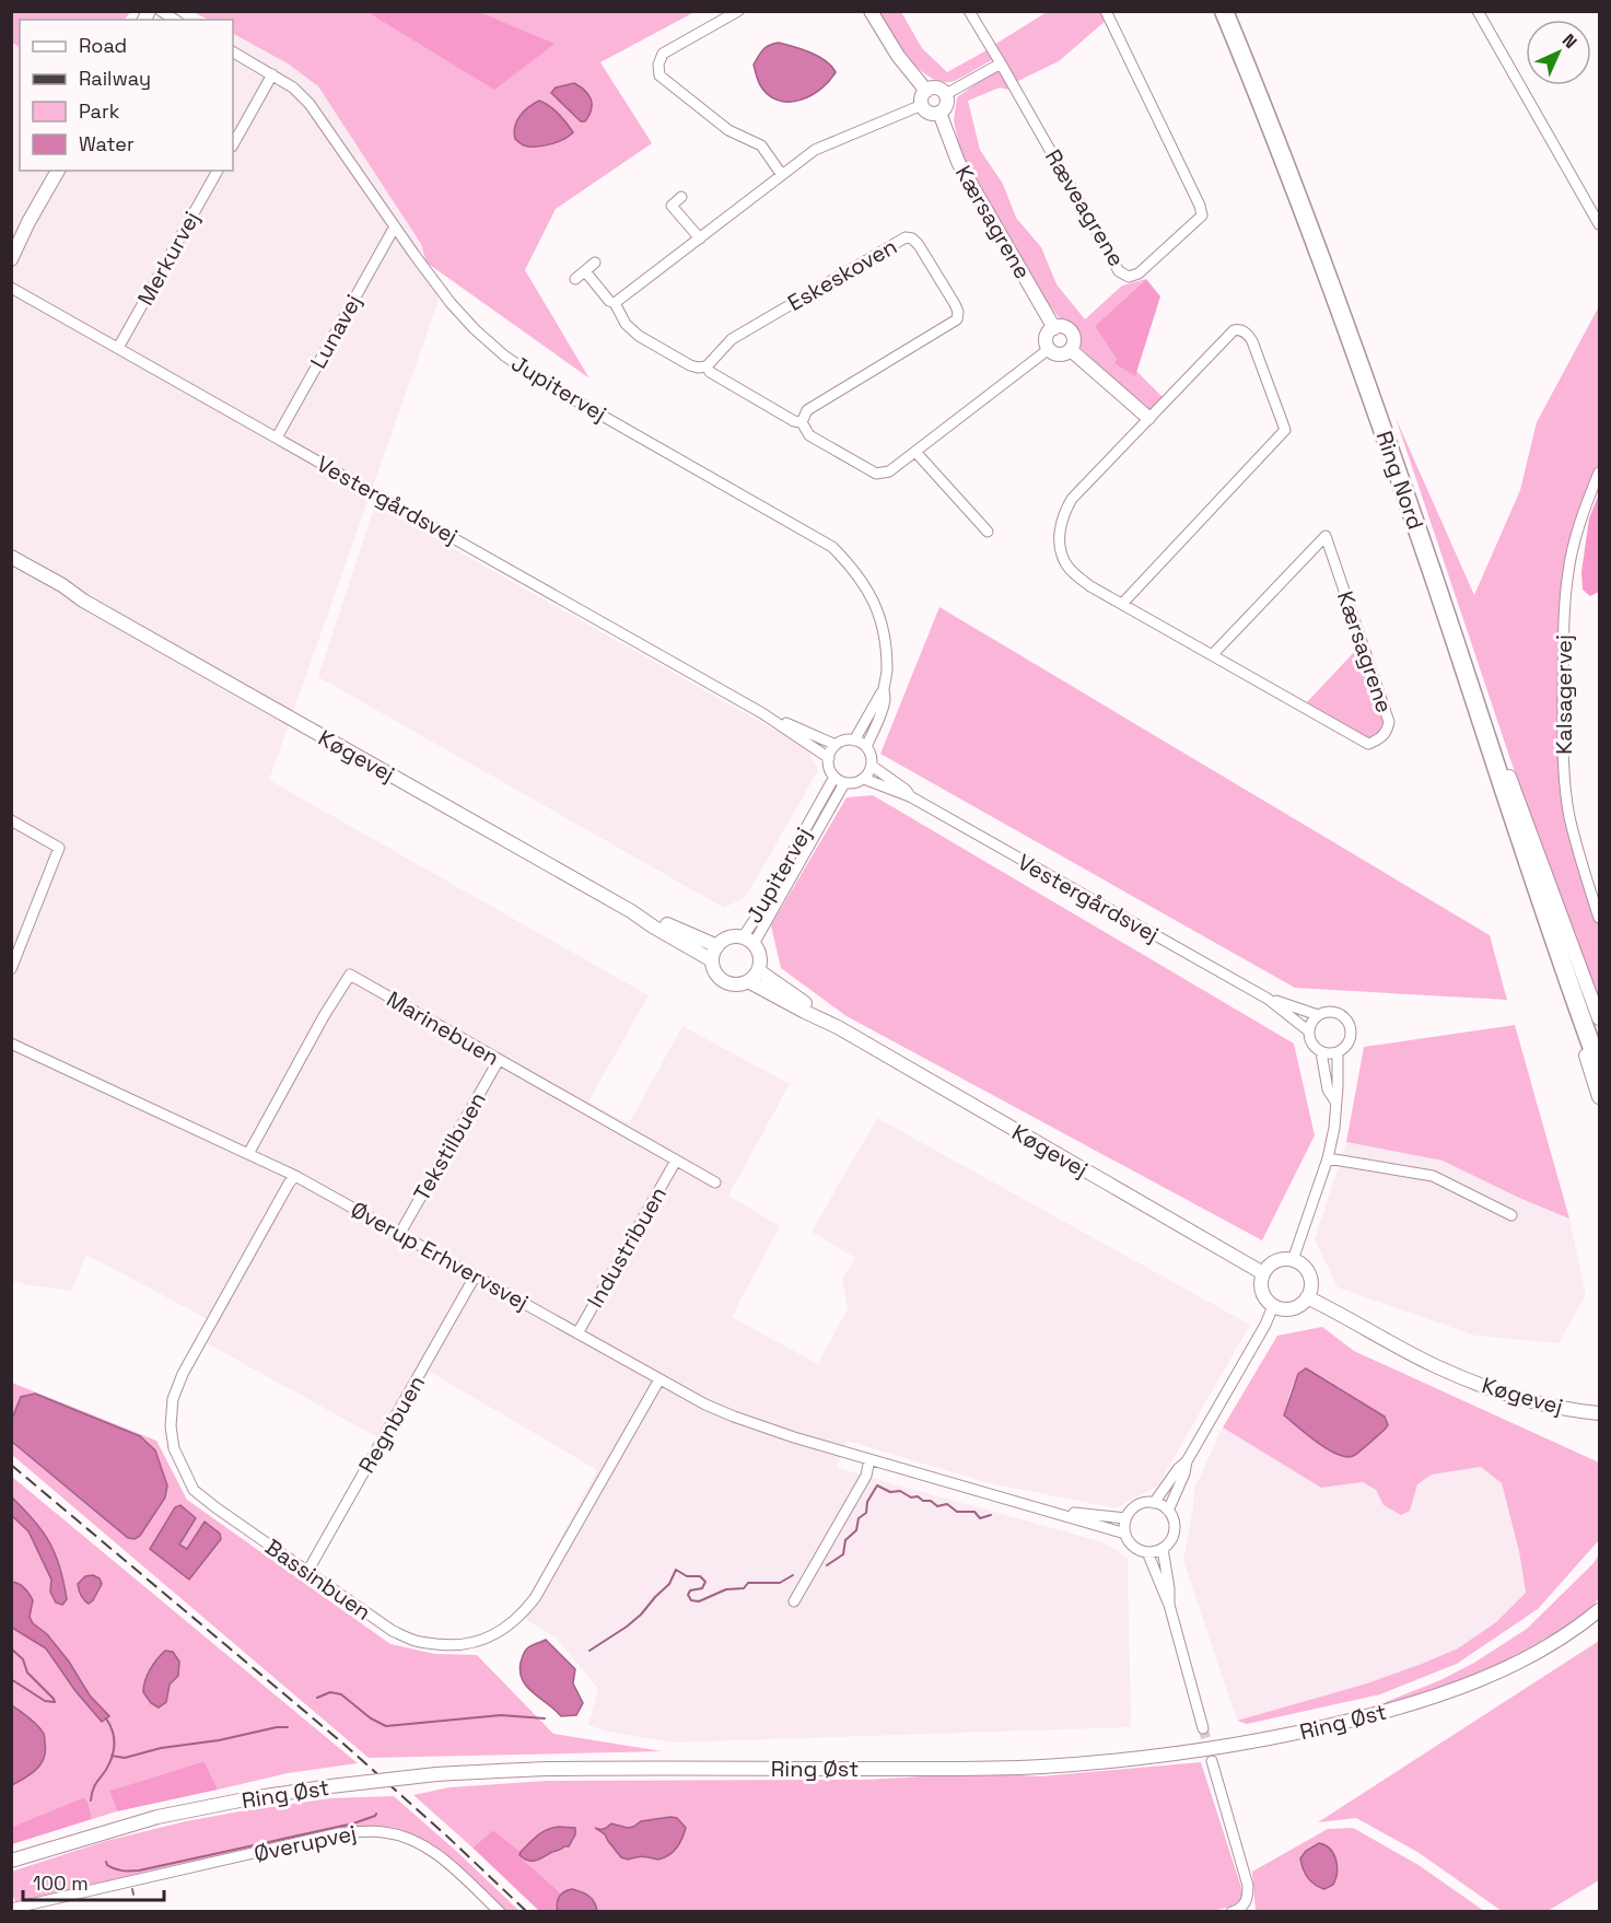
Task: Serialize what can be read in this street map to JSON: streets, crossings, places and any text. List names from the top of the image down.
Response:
{
  "streets": {
    "highway": ["Ring Nord"],
    "street": [
      "Ræveagrene",
      "Kærsagrene",
      "Merkurvej",
      "Eskeskoven",
      "Lunavej",
      "Jupitervej",
      "Vestergårdsvej",
      "Kalsagervej",
      "Køgevej",
      "Marinebuen",
      "Tekstilbuen",
      "Industribuen",
      "Øverup Erhvervsvej",
      "Regnbuen",
      "Bassinbuen",
      "Ring Øst",
      "Øverupvej"
    ]
  },
  "crossings": [
    ["Merkurvej", "Vestergårdsvej"],
    ["Lunavej", "Jupitervej"],
    ["Lunavej", "Vestergårdsvej"],
    ["Jupitervej", "Vestergårdsvej"],
    ["Jupitervej", "Køgevej"],
    ["Marinebuen", "Tekstilbuen"],
    ["Marinebuen", "Industribuen"],
    ["Marinebuen", "Øverup Erhvervsvej"],
    ["Tekstilbuen", "Øverup Erhvervsvej"],
    ["Industribuen", "Øverup Erhvervsvej"],
    ["Øverup Erhvervsvej", "Regnbuen"],
    ["Øverup Erhvervsvej", "Bassinbuen"],
    ["Regnbuen", "Bassinbuen"]
  ],
  "legend": [
    "Road",
    "Railway",
    "Park",
    "Water"
  ],
  "scale_bar": "100 m",
  "north": "top right"
}
